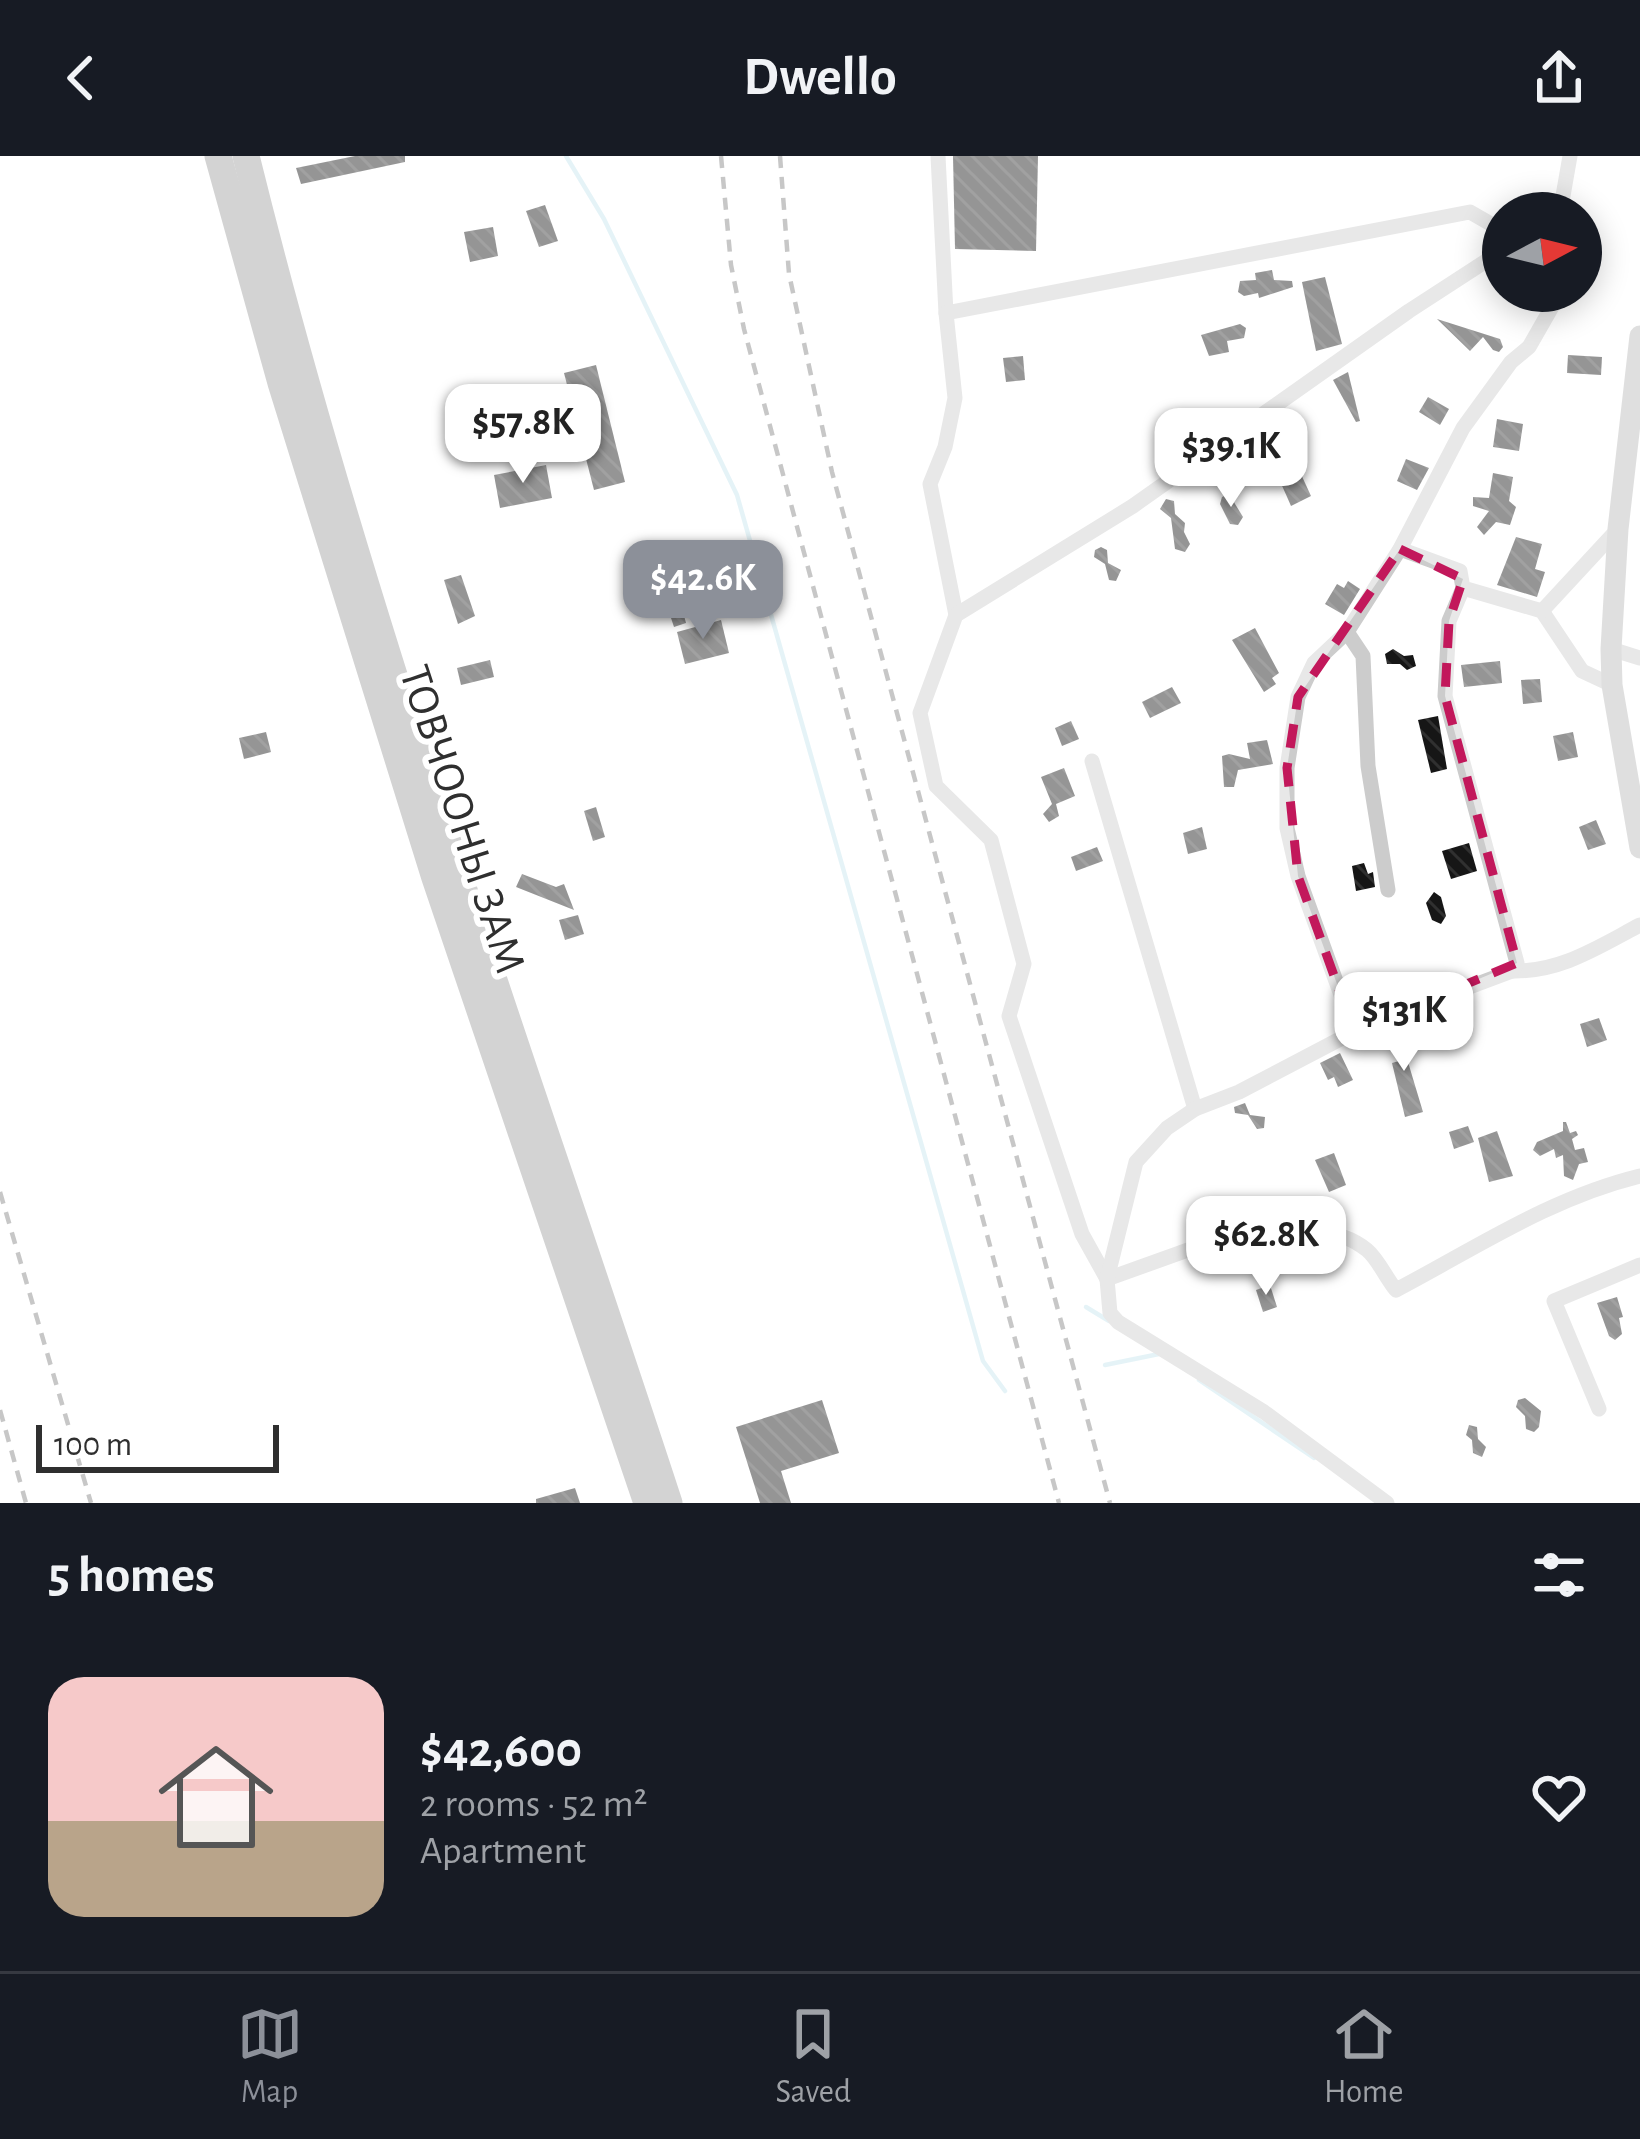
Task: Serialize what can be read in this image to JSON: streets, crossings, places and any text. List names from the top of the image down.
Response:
{
  "streets": {
    "highway": ["ТОВЧООНЫ ЗАМ"]
  },
  "scale_bar": "100 m",
  "north": "right",
  "page": {
    "header": "Dwello",
    "price": [
      "$57.8K",
      "$39.1K",
      "$42.6K",
      "$131K",
      "$62.8K"
    ],
    "scale": "100 m",
    "heading": "5 homes",
    "list": [
      {
        "name": "$42,600",
        "note": "2 rooms · 52 m² · Apartment"
      }
    ],
    "tabs": ["Map", "Saved", "Home"]
  }
}
